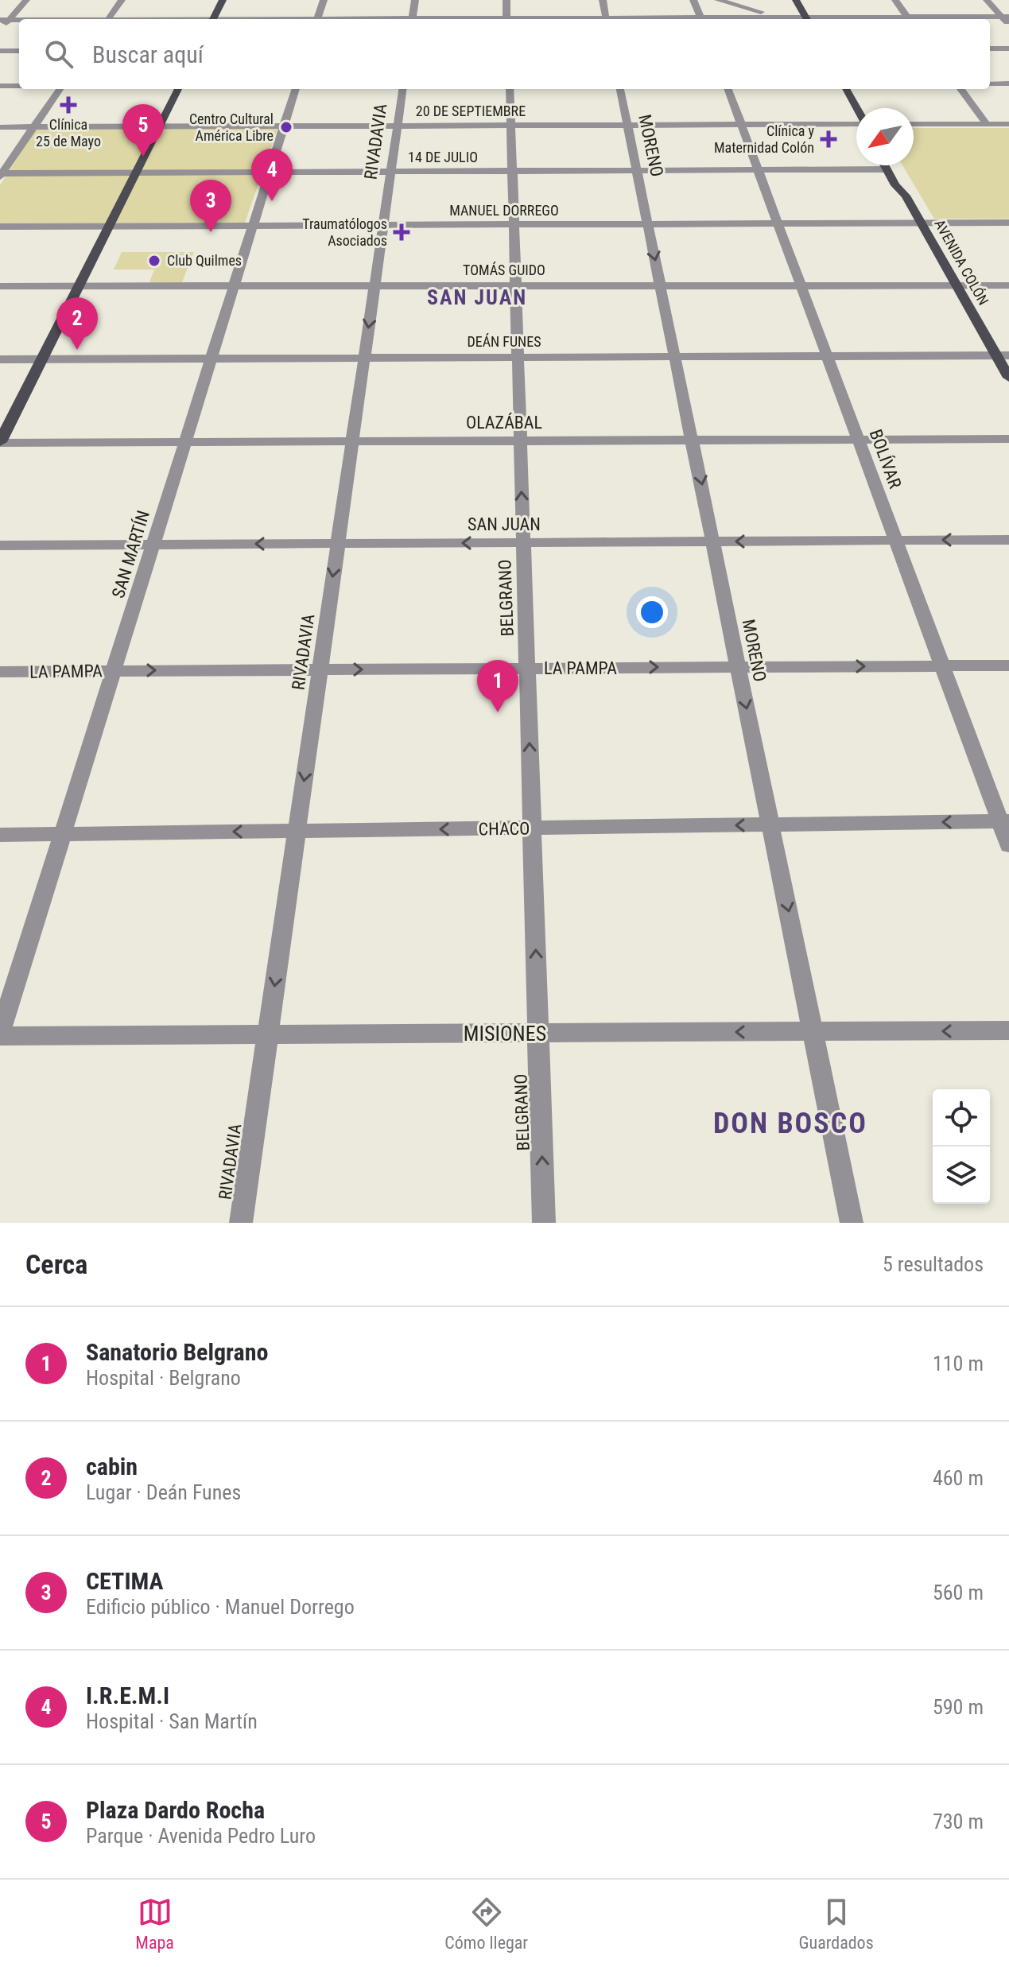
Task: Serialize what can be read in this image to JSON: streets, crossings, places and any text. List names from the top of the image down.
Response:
{
  "streets": {
    "main road": ["AVENIDA COLÓN"],
    "street": [
      "20 DE SEPTIEMBRE",
      "RIVADAVIA",
      "MORENO",
      "14 DE JULIO",
      "MANUEL DORREGO",
      "TOMÁS GUIDO",
      "DEÁN FUNES",
      "OLAZÁBAL",
      "BOLÍVAR",
      "SAN JUAN",
      "SAN MARTÍN",
      "BELGRANO",
      "LA PAMPA",
      "CHACO",
      "MISIONES"
    ]
  },
  "crossings": [
    ["20 DE SEPTIEMBRE", "RIVADAVIA"],
    ["20 DE SEPTIEMBRE", "MORENO"],
    ["20 DE SEPTIEMBRE", "BOLÍVAR"],
    ["20 DE SEPTIEMBRE", "SAN MARTÍN"],
    ["20 DE SEPTIEMBRE", "BELGRANO"],
    ["RIVADAVIA", "14 DE JULIO"],
    ["RIVADAVIA", "MANUEL DORREGO"],
    ["RIVADAVIA", "TOMÁS GUIDO"],
    ["RIVADAVIA", "DEÁN FUNES"],
    ["RIVADAVIA", "OLAZÁBAL"],
    ["RIVADAVIA", "SAN JUAN"],
    ["RIVADAVIA", "LA PAMPA"],
    ["RIVADAVIA", "CHACO"],
    ["RIVADAVIA", "MISIONES"],
    ["MORENO", "14 DE JULIO"],
    ["MORENO", "MANUEL DORREGO"],
    ["MORENO", "TOMÁS GUIDO"],
    ["MORENO", "DEÁN FUNES"],
    ["MORENO", "OLAZÁBAL"],
    ["MORENO", "SAN JUAN"],
    ["MORENO", "LA PAMPA"],
    ["MORENO", "CHACO"],
    ["MORENO", "MISIONES"],
    ["14 DE JULIO", "AVENIDA COLÓN"],
    ["14 DE JULIO", "BOLÍVAR"],
    ["14 DE JULIO", "SAN MARTÍN"],
    ["14 DE JULIO", "BELGRANO"],
    ["MANUEL DORREGO", "AVENIDA COLÓN"],
    ["MANUEL DORREGO", "BOLÍVAR"],
    ["MANUEL DORREGO", "SAN MARTÍN"],
    ["MANUEL DORREGO", "BELGRANO"],
    ["AVENIDA COLÓN", "TOMÁS GUIDO"],
    ["AVENIDA COLÓN", "DEÁN FUNES"],
    ["TOMÁS GUIDO", "BOLÍVAR"],
    ["TOMÁS GUIDO", "SAN MARTÍN"],
    ["TOMÁS GUIDO", "BELGRANO"],
    ["DEÁN FUNES", "BOLÍVAR"],
    ["DEÁN FUNES", "SAN MARTÍN"],
    ["DEÁN FUNES", "BELGRANO"],
    ["OLAZÁBAL", "BOLÍVAR"],
    ["OLAZÁBAL", "SAN MARTÍN"],
    ["OLAZÁBAL", "BELGRANO"],
    ["BOLÍVAR", "SAN JUAN"],
    ["BOLÍVAR", "LA PAMPA"],
    ["BOLÍVAR", "CHACO"],
    ["SAN JUAN", "SAN MARTÍN"],
    ["SAN JUAN", "BELGRANO"],
    ["SAN MARTÍN", "LA PAMPA"],
    ["SAN MARTÍN", "CHACO"],
    ["SAN MARTÍN", "MISIONES"],
    ["BELGRANO", "LA PAMPA"],
    ["BELGRANO", "CHACO"],
    ["BELGRANO", "MISIONES"]
  ],
  "one_way": [
    "RIVADAVIA",
    "MORENO",
    "SAN JUAN",
    "BELGRANO",
    "LA PAMPA",
    "CHACO",
    "MISIONES"
  ],
  "districts": ["SAN JUAN", "DON BOSCO"],
  "places": {
    "health": ["Clínica 25 de Mayo", "Clínica y Maternidad Colón", "Traumatólogos Asociados"],
    "other": ["Centro Cultural América Libre", "Club Quilmes"]
  },
  "north": "bottom left",
  "page": {
    "search": "Buscar aquí",
    "pins": [
      "5",
      "4",
      "3",
      "2",
      "1"
    ],
    "heading": ["Cerca", "5 resultados"],
    "list": [
      {
        "mark": "1",
        "name": "Sanatorio Belgrano",
        "note": "Hospital · Belgrano",
        "value": "110 m"
      },
      {
        "mark": "2",
        "name": "cabin",
        "note": "Lugar · Deán Funes",
        "value": "460 m"
      },
      {
        "mark": "3",
        "name": "CETIMA",
        "note": "Edificio público · Manuel Dorrego",
        "value": "560 m"
      },
      {
        "mark": "4",
        "name": "I.R.E.M.I",
        "note": "Hospital · San Martín",
        "value": "590 m"
      },
      {
        "mark": "5",
        "name": "Plaza Dardo Rocha",
        "note": "Parque · Avenida Pedro Luro",
        "value": "730 m"
      }
    ],
    "nav": ["Mapa", "Cómo llegar", "Guardados"]
  }
}
